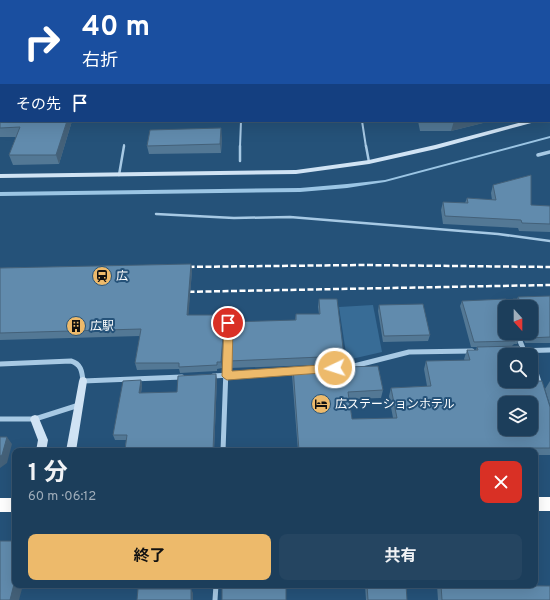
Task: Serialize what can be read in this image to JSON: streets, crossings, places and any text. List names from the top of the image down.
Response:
{
  "places": {
    "station": ["広"],
    "building": ["広駅"],
    "hotel": ["広ステーションホテル"]
  },
  "north": "bottom",
  "page": {
    "turn": ["40 m", "右折"],
    "then": "その先",
    "heading": ["1 分", "60 m · 06:12"],
    "buttons": ["終了", "共有"]
  }
}
